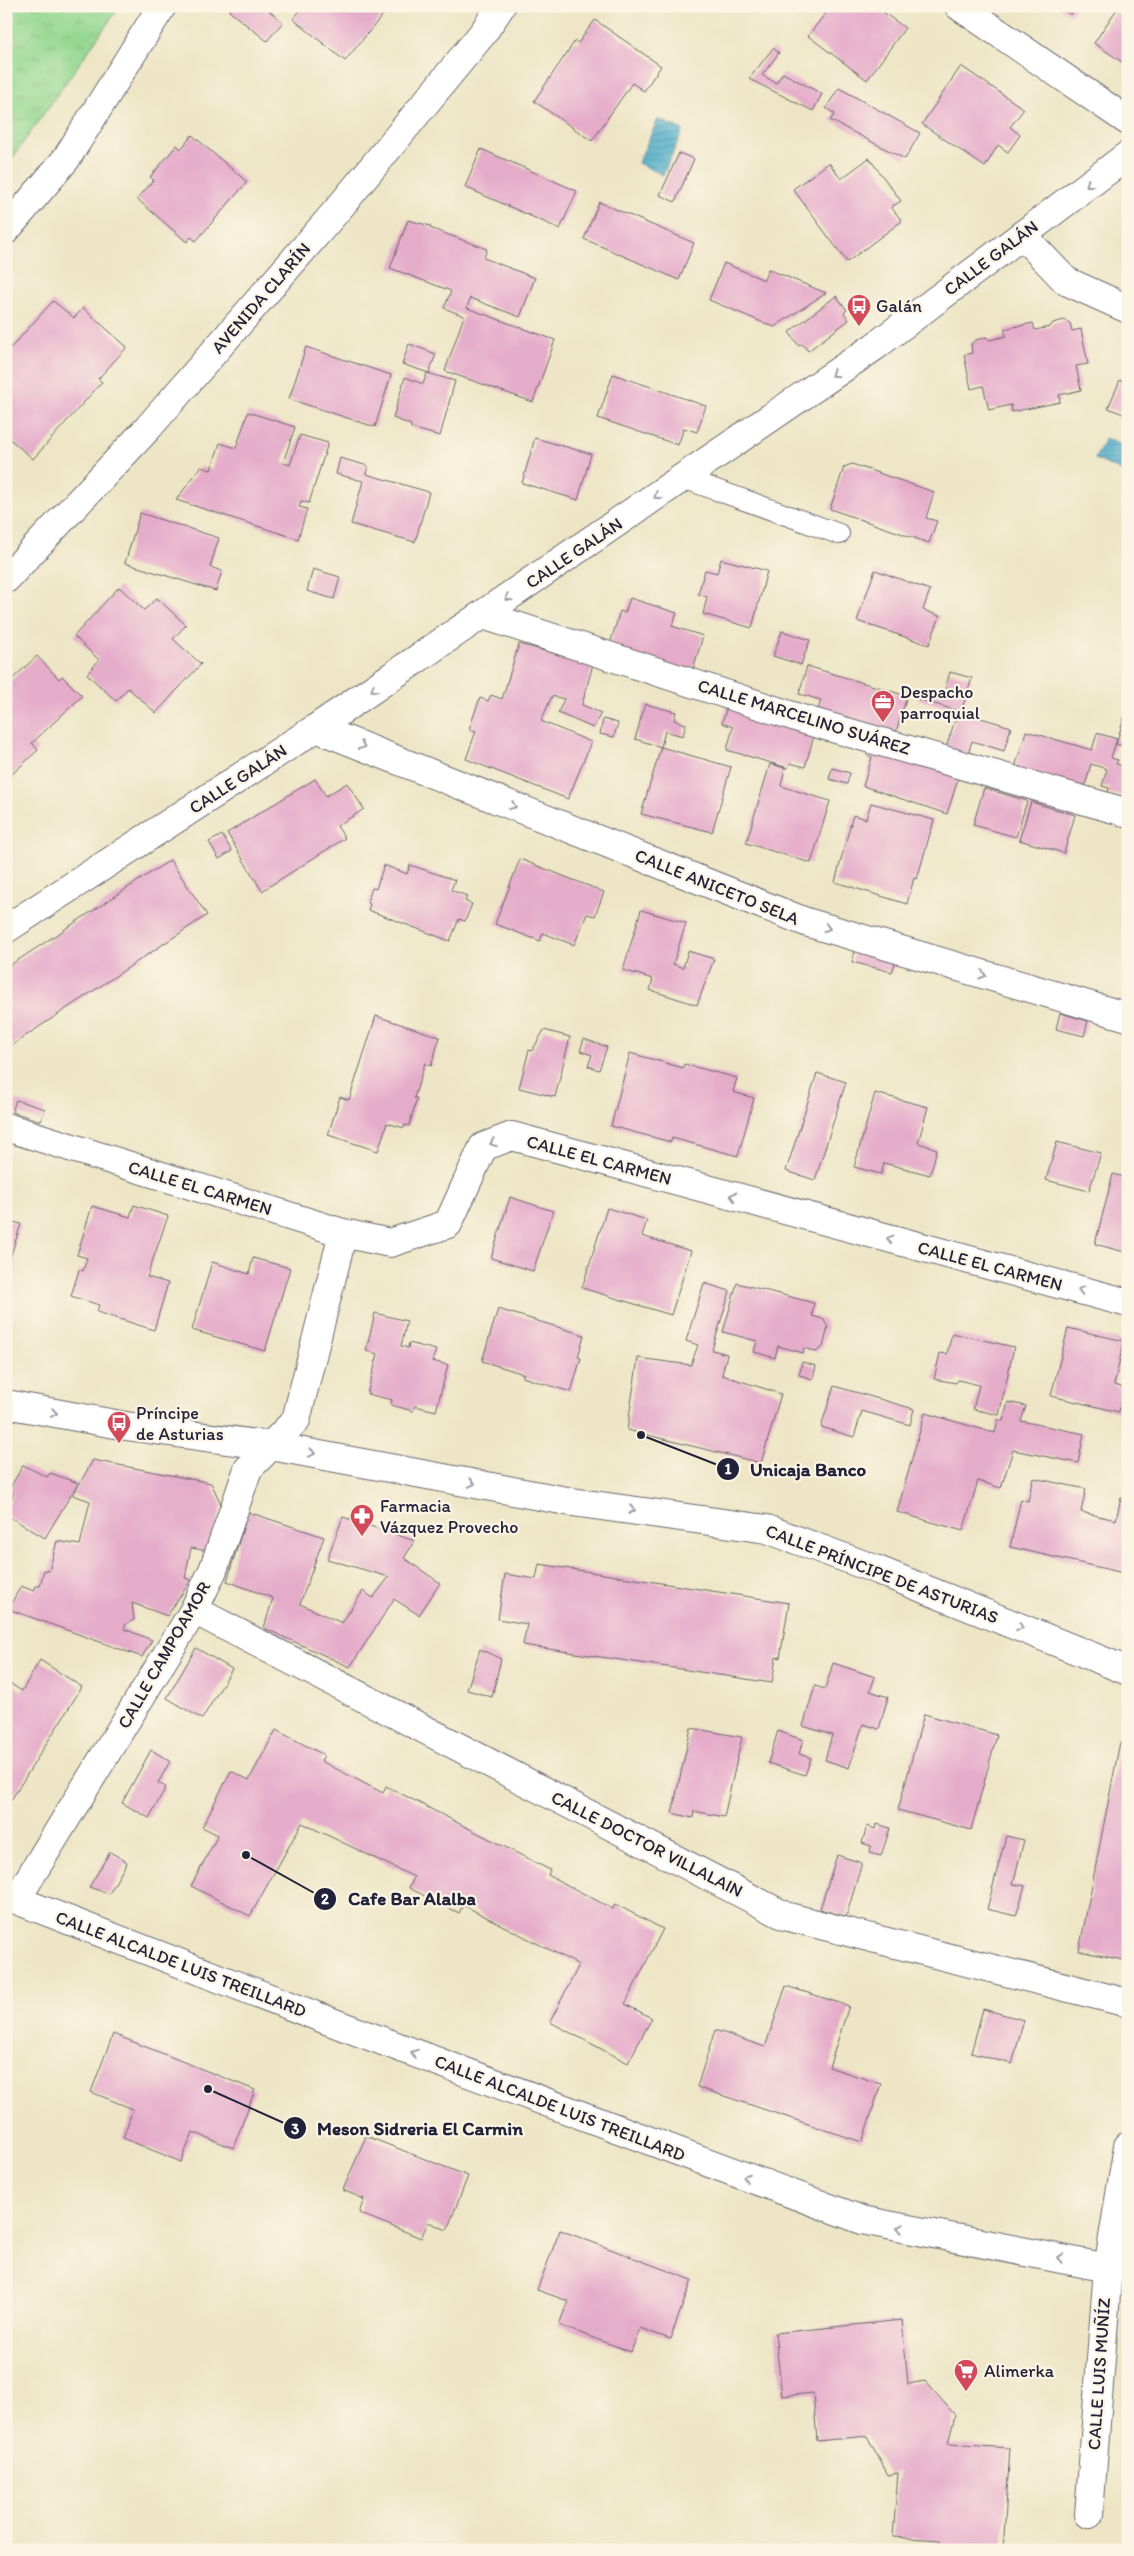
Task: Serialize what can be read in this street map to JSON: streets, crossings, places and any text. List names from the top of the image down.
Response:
{
  "streets": {
    "street": [
      "CALLE GALÁN",
      "AVENIDA CLARÍN",
      "CALLE MARCELINO SUÁREZ",
      "CALLE ANICETO SELA",
      "CALLE EL CARMEN",
      "CALLE PRÍNCIPE DE ASTURIAS",
      "CALLE CAMPOAMOR",
      "CALLE DOCTOR VILLALAIN",
      "CALLE ALCALDE LUIS TREILLARD",
      "CALLE LUIS MUÑÍZ"
    ]
  },
  "crossings": [
    ["CALLE GALÁN", "CALLE MARCELINO SUÁREZ"],
    ["CALLE GALÁN", "CALLE ANICETO SELA"],
    ["CALLE EL CARMEN", "CALLE CAMPOAMOR"],
    ["CALLE PRÍNCIPE DE ASTURIAS", "CALLE CAMPOAMOR"],
    ["CALLE CAMPOAMOR", "CALLE DOCTOR VILLALAIN"],
    ["CALLE CAMPOAMOR", "CALLE ALCALDE LUIS TREILLARD"],
    ["CALLE ALCALDE LUIS TREILLARD", "CALLE LUIS MUÑÍZ"]
  ],
  "one_way": [
    "CALLE GALÁN",
    "CALLE ANICETO SELA",
    "CALLE EL CARMEN",
    "CALLE PRÍNCIPE DE ASTURIAS",
    "CALLE ALCALDE LUIS TREILLARD"
  ],
  "places": {
    "bus stop": ["Galán", "Príncipe de Asturias"],
    "office": ["Despacho parroquial"],
    "other": ["Unicaja Banco", "Cafe Bar Alalba", "Meson Sidreria El Carmin"],
    "pharmacy": ["Farmacia Vázquez Provecho"],
    "supermarket": ["Alimerka"]
  }
}
